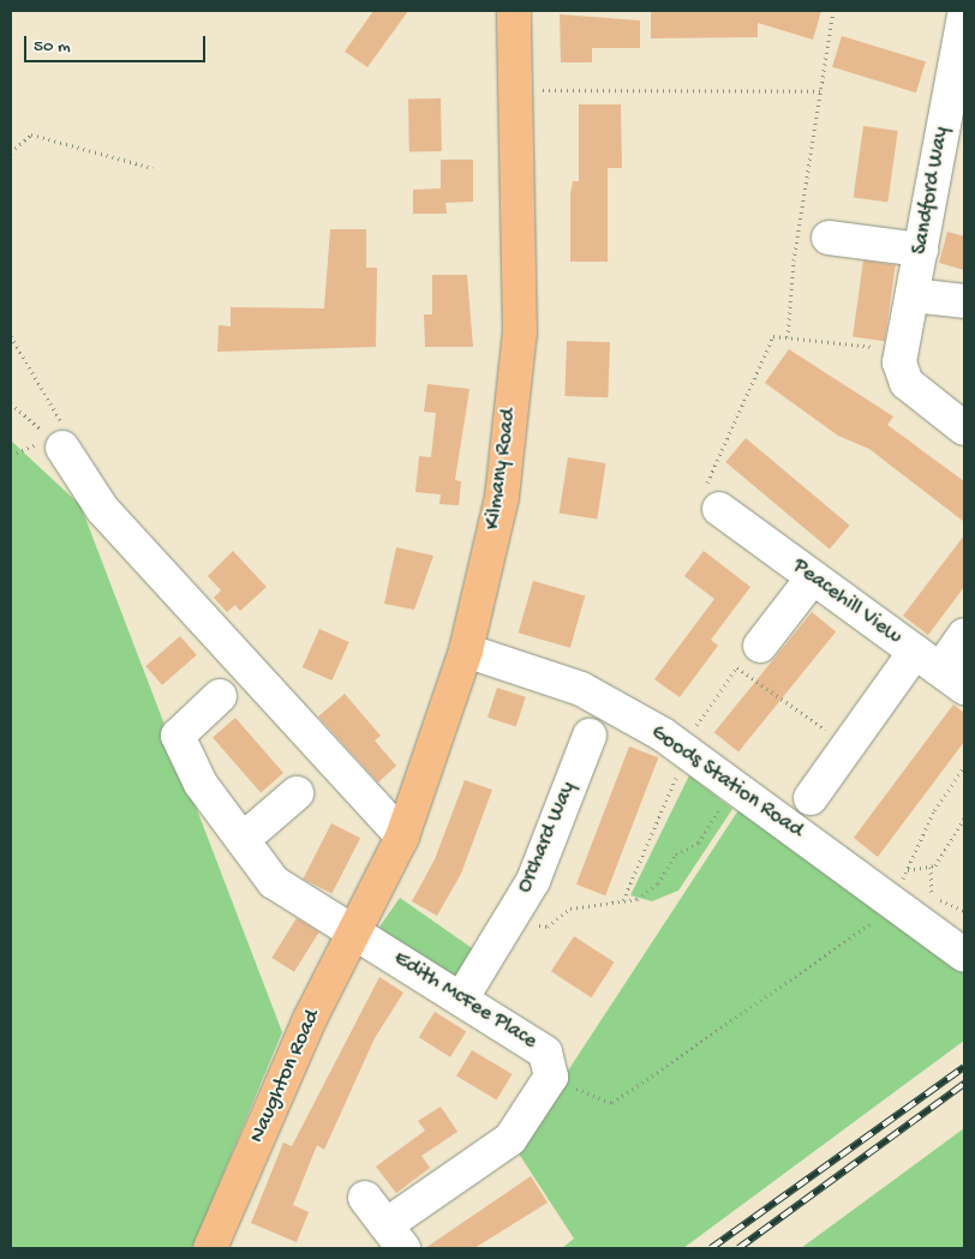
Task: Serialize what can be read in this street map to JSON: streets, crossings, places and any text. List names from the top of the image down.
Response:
{
  "streets": {
    "main road": ["Kilmany Road", "Naughton Road"],
    "street": [
      "Sandford Way",
      "Peacehill View",
      "Goods Station Road",
      "Orchard Way",
      "Edith McFee Place"
    ]
  },
  "crossings": [
    ["Kilmany Road", "Goods Station Road"],
    ["Kilmany Road", "Edith McFee Place"],
    ["Kilmany Road", "Naughton Road"],
    ["Orchard Way", "Edith McFee Place"],
    ["Edith McFee Place", "Naughton Road"]
  ],
  "scale_bar": "50 m"
}
